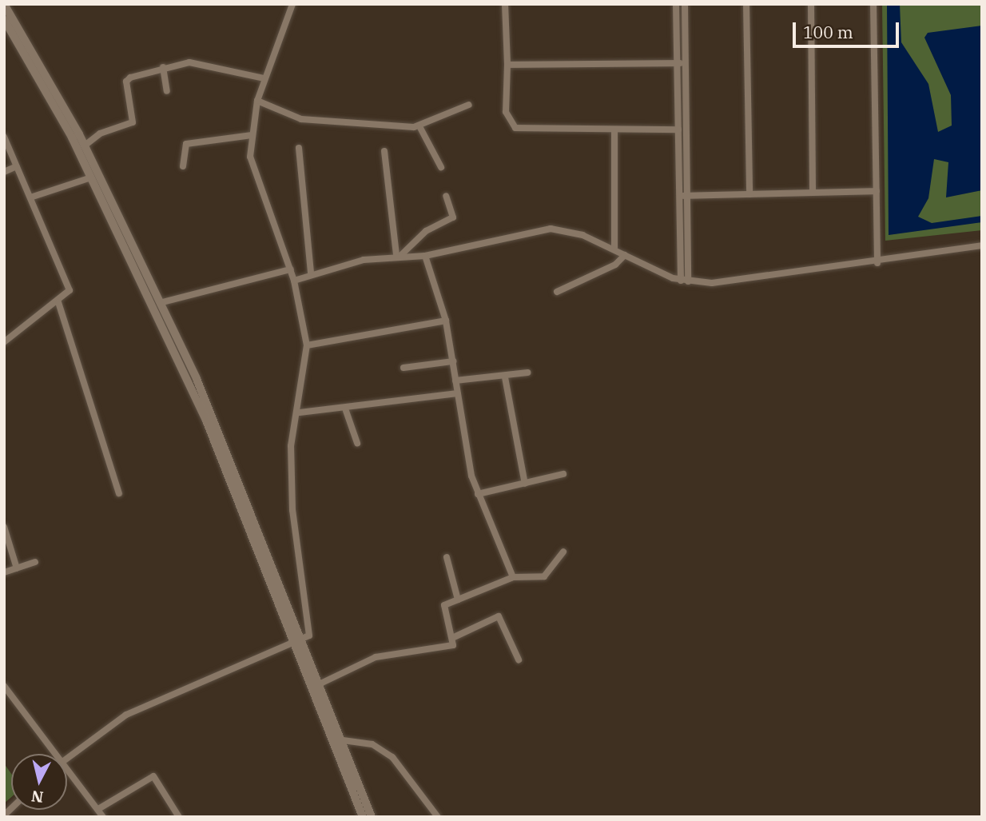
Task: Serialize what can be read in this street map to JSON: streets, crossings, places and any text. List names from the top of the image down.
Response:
{
  "scale_bar": "100 m",
  "north": "bottom"
}
